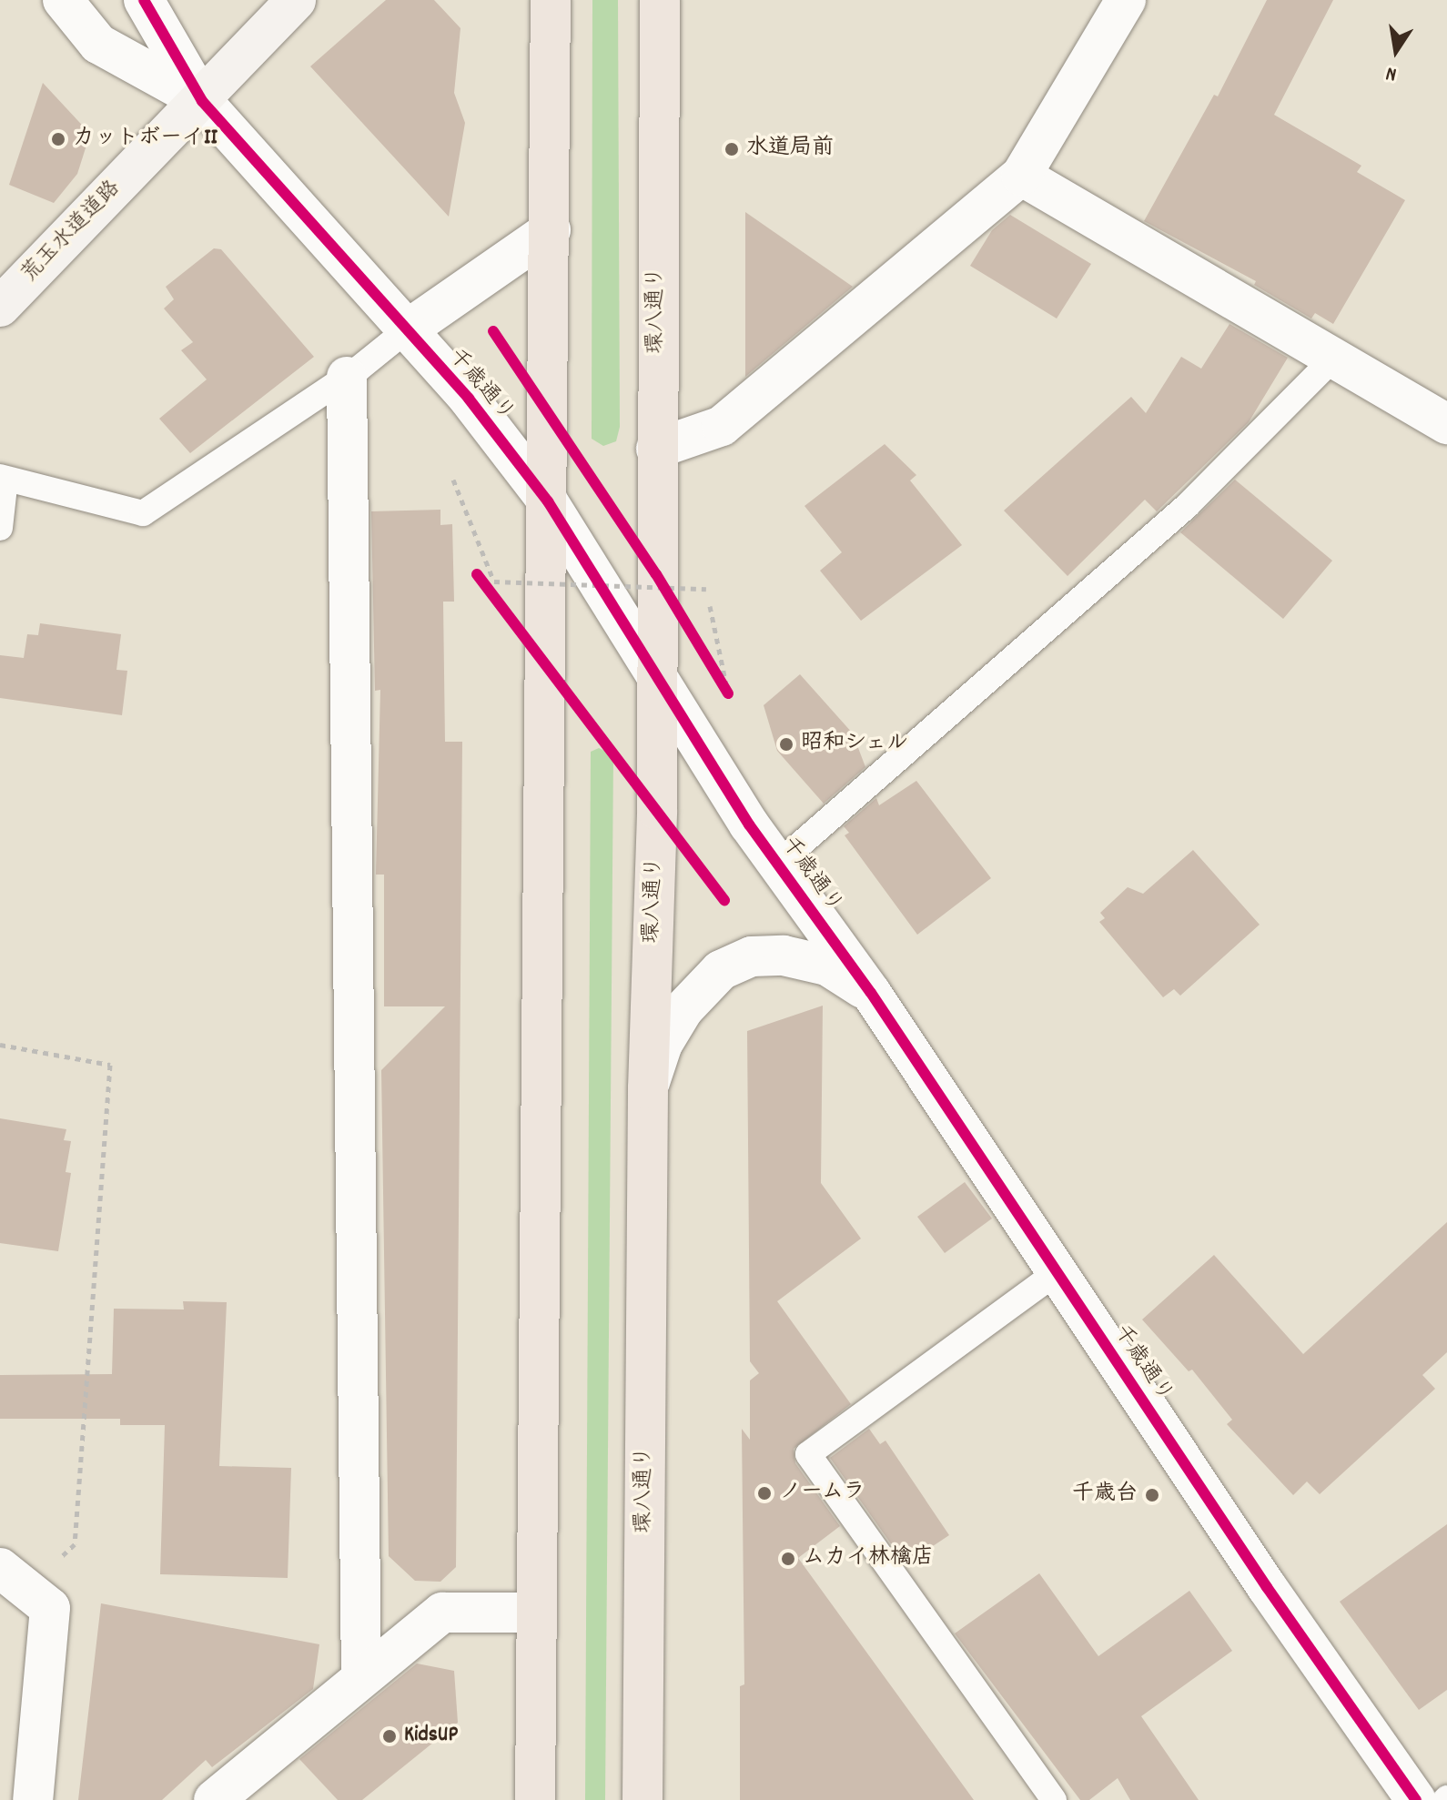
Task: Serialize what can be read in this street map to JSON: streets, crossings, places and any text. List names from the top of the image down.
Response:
{
  "streets": {
    "main road": ["荒玉水道道路", "環八通り"],
    "street": ["千歳通り"]
  },
  "crossings": [
    ["荒玉水道道路", "千歳通り"],
    ["環八通り", "千歳通り"]
  ],
  "places": [
    "カットボーイII",
    "水道局前",
    "昭和シェル",
    "ノームラ",
    "千歳台",
    "ムカイ林檎店",
    "KidsUP"
  ],
  "north": "bottom"
}
